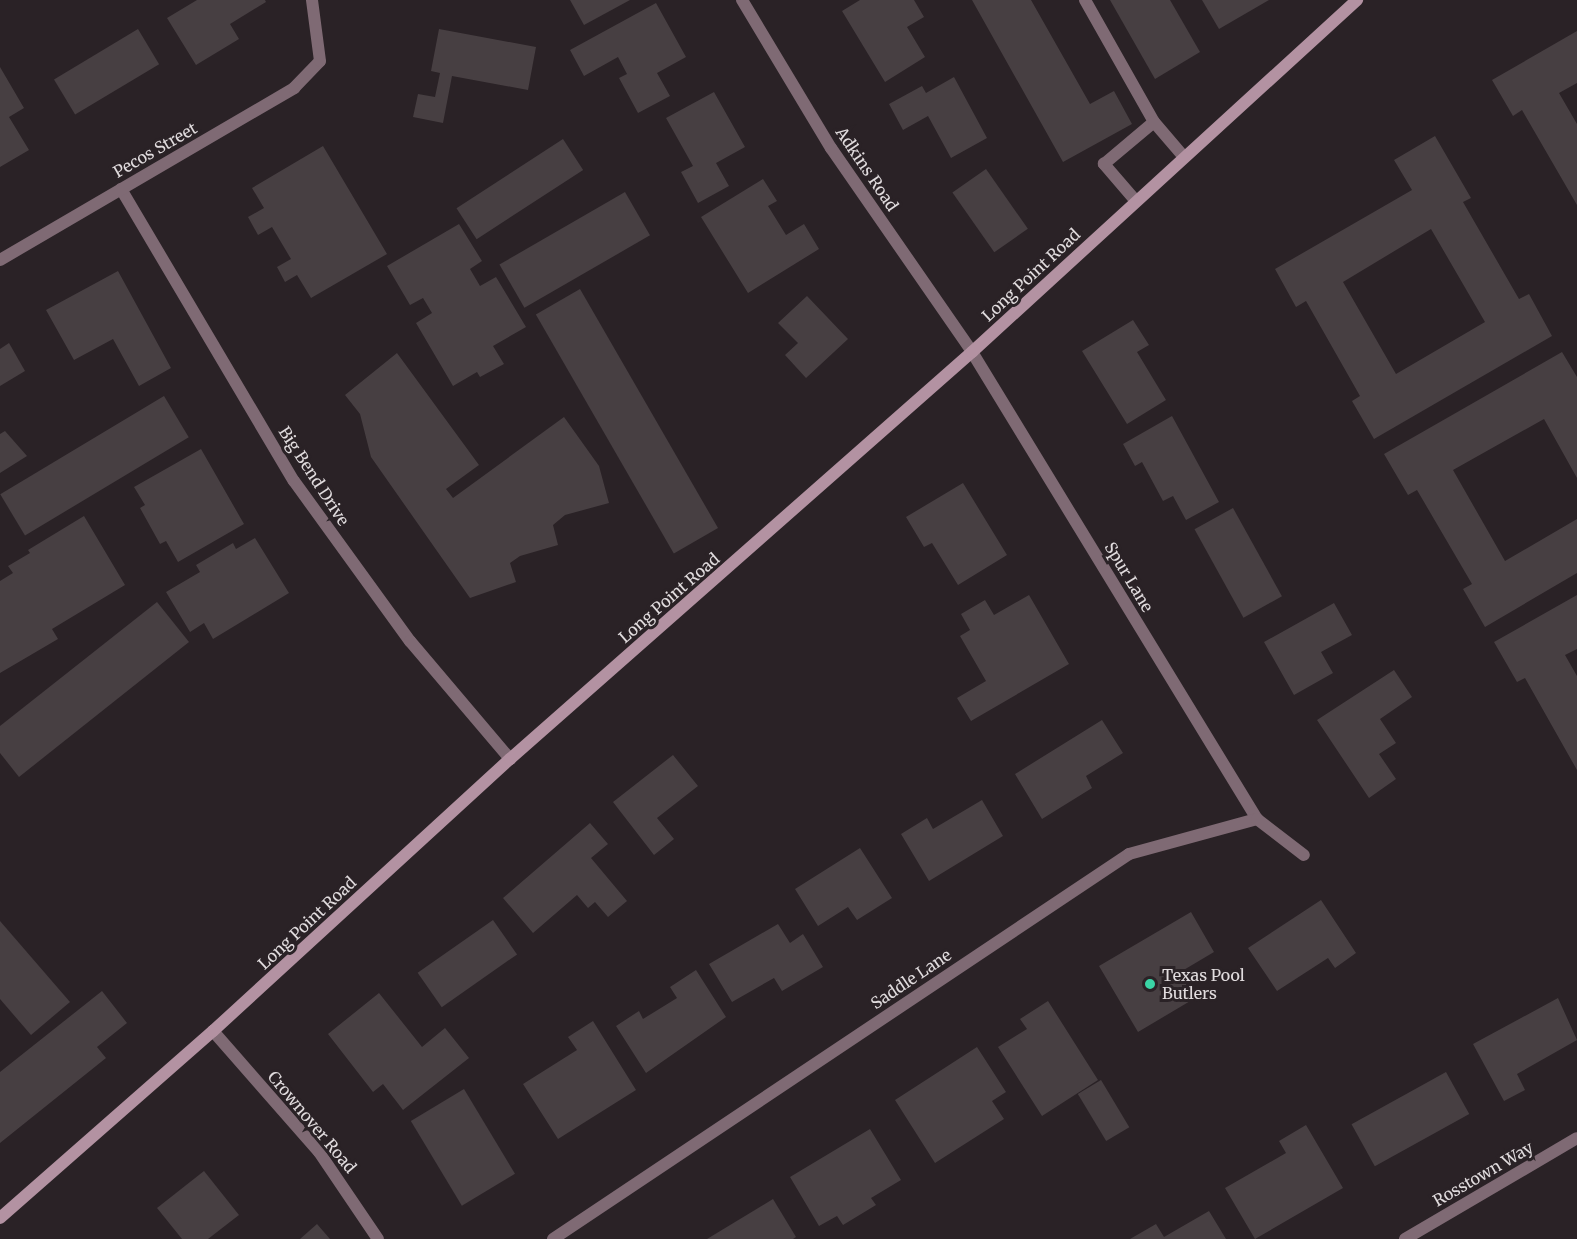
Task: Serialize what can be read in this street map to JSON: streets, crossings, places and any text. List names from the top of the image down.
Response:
{
  "streets": {
    "main road": ["Long Point Road"],
    "street": [
      "Pecos Street",
      "Adkins Road",
      "Big Bend Drive",
      "Spur Lane",
      "Saddle Lane",
      "Crownover Road",
      "Rosstown Way"
    ]
  },
  "crossings": [
    ["Pecos Street", "Big Bend Drive"],
    ["Adkins Road", "Long Point Road"],
    ["Adkins Road", "Spur Lane"],
    ["Long Point Road", "Big Bend Drive"],
    ["Long Point Road", "Spur Lane"],
    ["Long Point Road", "Crownover Road"],
    ["Spur Lane", "Saddle Lane"]
  ],
  "places": ["Texas Pool Butlers"]
}
